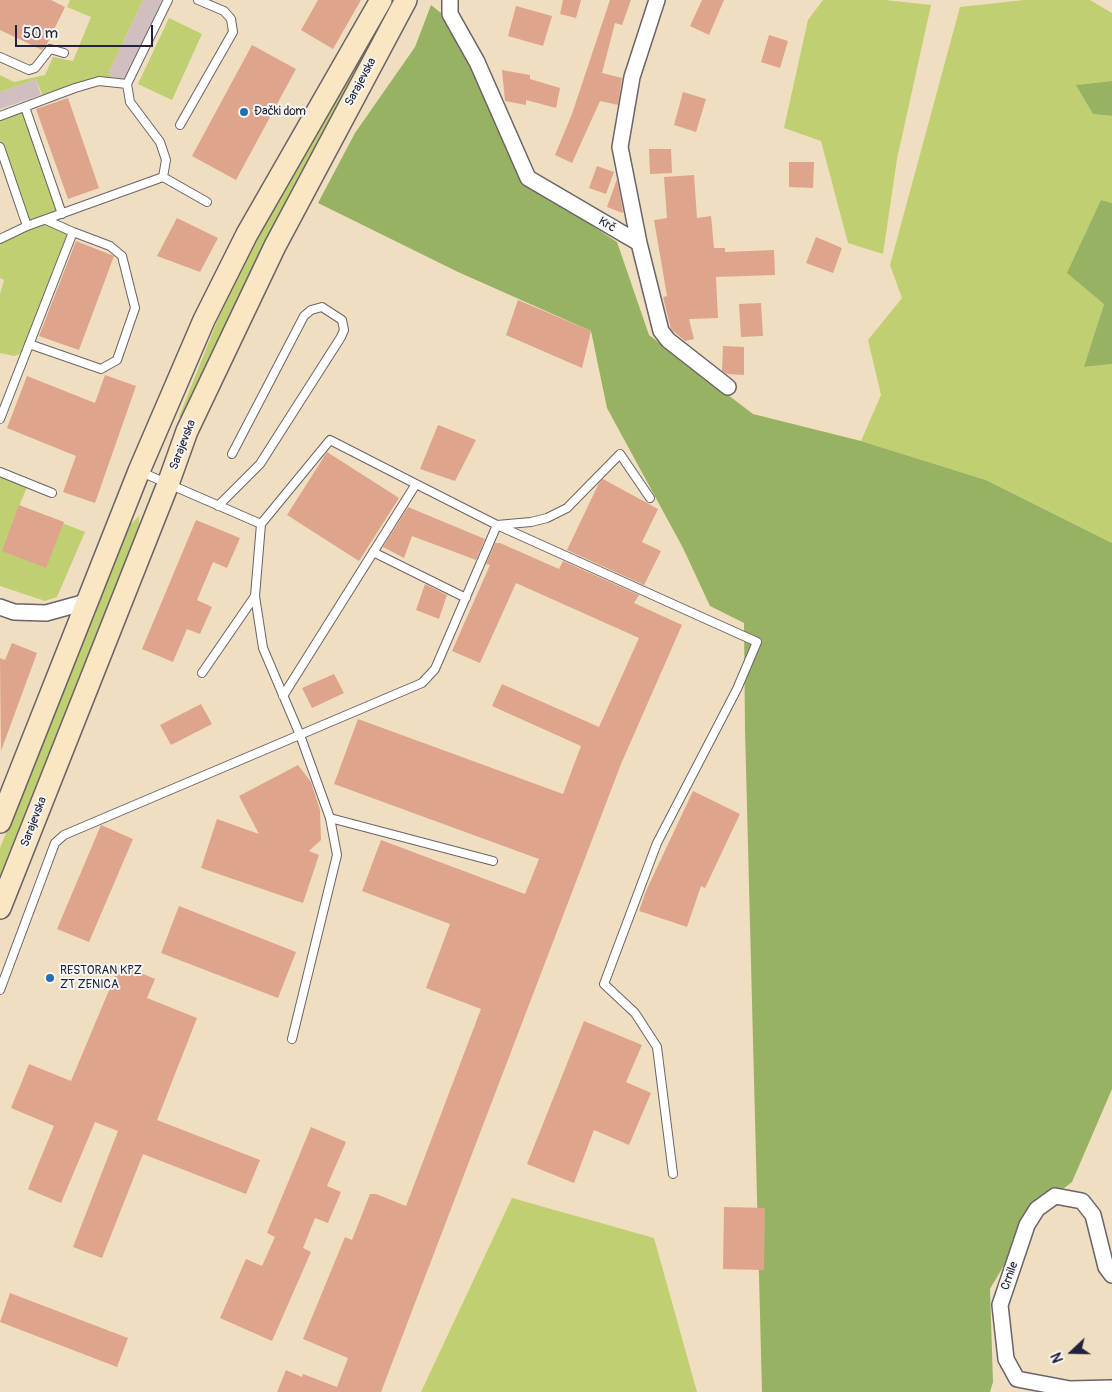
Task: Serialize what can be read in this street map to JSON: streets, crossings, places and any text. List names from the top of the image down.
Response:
{
  "streets": {
    "main road": ["Sarajevska"],
    "street": ["Krč", "Crnile"]
  },
  "places": ["Đački dom", "RESTORAN KPZ ZT ZENICA"],
  "scale_bar": "50 m",
  "north": "left"
}
